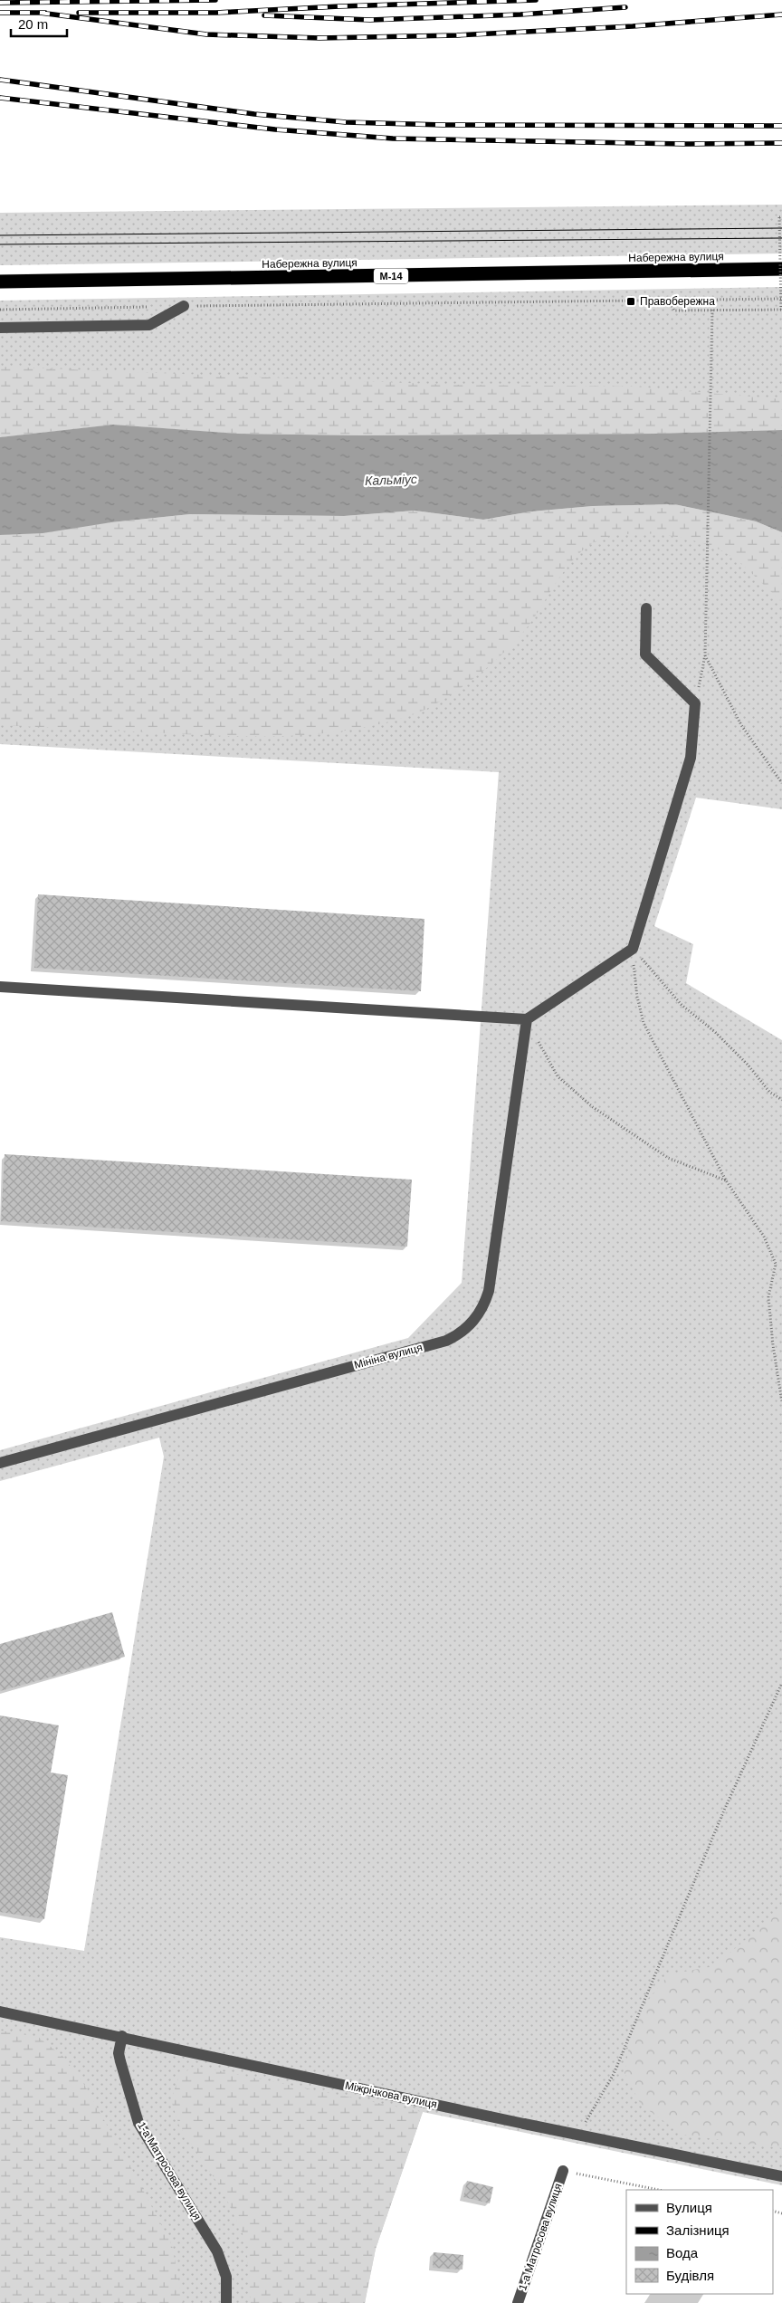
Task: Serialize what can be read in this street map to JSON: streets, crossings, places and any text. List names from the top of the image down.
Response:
{
  "streets": {
    "highway": ["Набережна вулиця", "М-14"],
    "street": ["Мініна вулиця", "Міжрічкова вулиця", "1-а Матросова вулиця"]
  },
  "crossings": [
    ["Міжрічкова вулиця", "1-а Матросова вулиця"]
  ],
  "water": ["Кальміус"],
  "places": {
    "transit": ["Правобережна"]
  },
  "legend": [
    "Вулиця",
    "Залізниця",
    "Вода",
    "Будівля"
  ],
  "scale_bar": "20 m"
}
